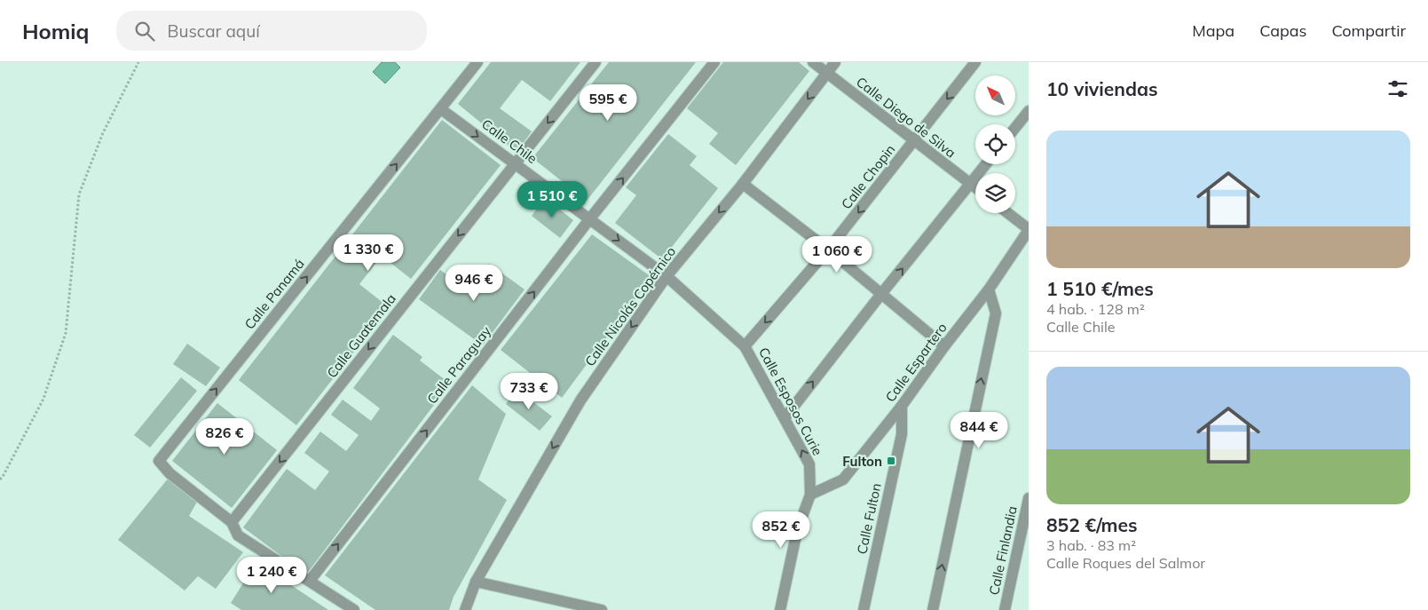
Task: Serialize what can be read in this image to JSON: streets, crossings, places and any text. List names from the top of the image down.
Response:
{
  "streets": {
    "street": [
      "Calle Diego de Silva",
      "Calle Chile",
      "Calle Chopin",
      "Calle Panamá",
      "Calle Nicolás Copérnico",
      "Calle Guatemala",
      "Calle Espartero",
      "Calle Paraguay",
      "Calle Esposos Curie",
      "Calle Fulton",
      "Calle Finlandia"
    ]
  },
  "crossings": [
    ["Calle Diego de Silva", "Calle Chopin"],
    ["Calle Diego de Silva", "Calle Nicolás Copérnico"],
    ["Calle Chile", "Calle Panamá"],
    ["Calle Chile", "Calle Nicolás Copérnico"],
    ["Calle Chile", "Calle Guatemala"],
    ["Calle Chile", "Calle Paraguay"],
    ["Calle Chile", "Calle Esposos Curie"],
    ["Calle Chopin", "Calle Esposos Curie"],
    ["Calle Panamá", "Calle Guatemala"],
    ["Calle Nicolás Copérnico", "Calle Esposos Curie"],
    ["Calle Espartero", "Calle Esposos Curie"],
    ["Calle Espartero", "Calle Fulton"]
  ],
  "one_way": [
    "Calle Chile",
    "Calle Panamá",
    "Calle Nicolás Copérnico",
    "Calle Guatemala",
    "Calle Paraguay"
  ],
  "places": {
    "transit": ["Fulton"]
  },
  "north": "top left",
  "page": {
    "header": "Homiq",
    "search": "Buscar aquí",
    "nav": ["Mapa", "Capas", "Compartir"],
    "heading": "10 viviendas",
    "price": [
      "595 €",
      "1 510 €",
      "1 330 €",
      "1 060 €",
      "946 €",
      "733 €",
      "844 €",
      "826 €",
      "852 €",
      "1 240 €"
    ],
    "list": [
      {
        "name": "1 510 €/mes",
        "note": "4 hab. · 128 m² · Calle Chile"
      },
      {
        "name": "852 €/mes",
        "note": "3 hab. · 83 m² · Calle Roques del Salmor"
      }
    ]
  }
}
